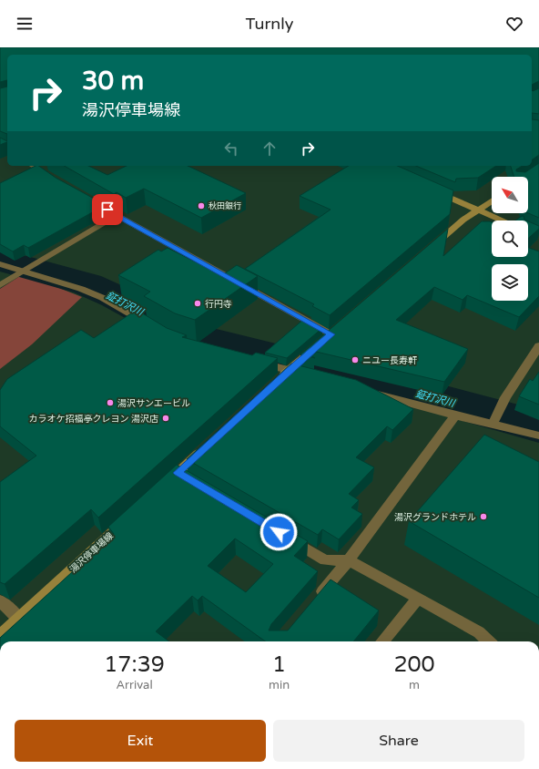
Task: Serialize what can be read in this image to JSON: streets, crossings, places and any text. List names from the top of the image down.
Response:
{
  "streets": {
    "main road": ["湯沢停車場線"]
  },
  "water": ["鉦打沢川"],
  "places": [
    "秋田銀行",
    "行円寺",
    "ニユー長寿軒",
    "湯沢サンエービル",
    "カラオケ招福亭クレヨン 湯沢店",
    "湯沢グランドホテル"
  ],
  "north": "top left",
  "page": {
    "header": "Turnly",
    "turn": ["30 m", "湯沢停車場線"],
    "eta": [
      "17:39",
      "Arrival",
      "1",
      "min",
      "200",
      "m"
    ],
    "buttons": ["Exit", "Share"]
  }
}
